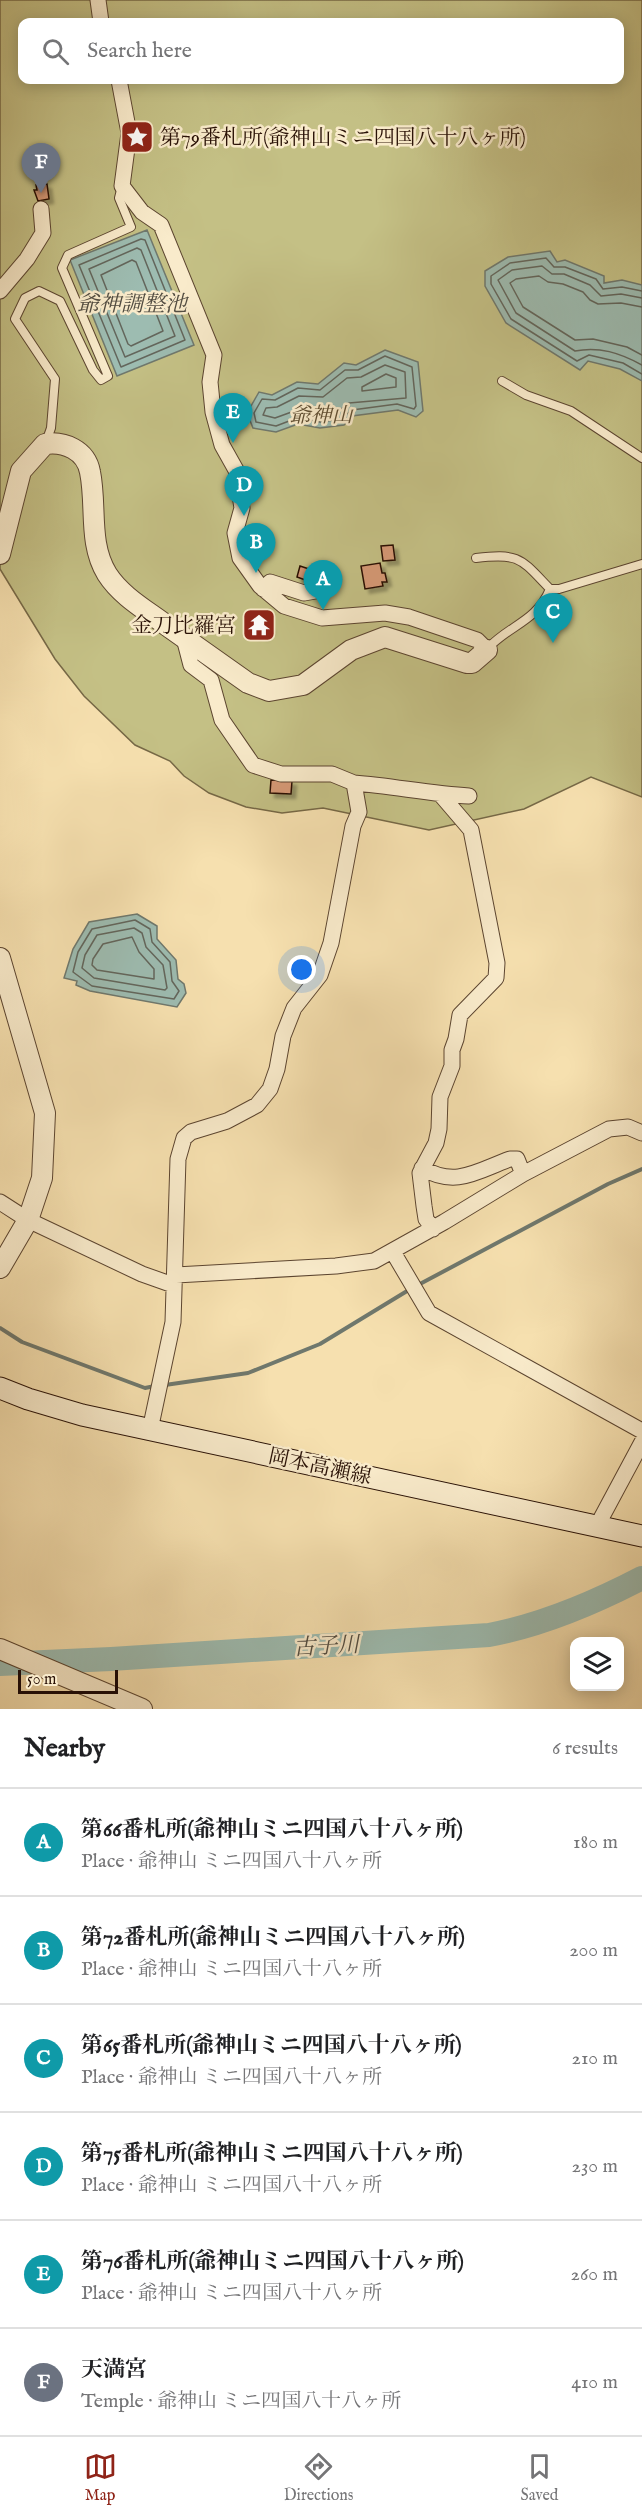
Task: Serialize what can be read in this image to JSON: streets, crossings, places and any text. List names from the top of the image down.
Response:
{
  "streets": {
    "main road": ["岡本高瀬線"]
  },
  "water": ["爺神調整池", "古子川"],
  "parks": ["爺神山"],
  "places": {
    "place": ["第79番札所(爺神山ミニ四国八十八ヶ所)"],
    "temple": ["金刀比羅宮"]
  },
  "scale_bar": "50 m",
  "page": {
    "search": "Search here",
    "pins": [
      "F",
      "E",
      "D",
      "B",
      "A",
      "C"
    ],
    "scale": "50 m",
    "heading": ["Nearby", "6 results"],
    "list": [
      {
        "mark": "A",
        "name": "第66番札所(爺神山ミニ四国八十八ヶ所)",
        "note": "Place · 爺神山 ミニ四国八十八ヶ所",
        "value": "180 m"
      },
      {
        "mark": "B",
        "name": "第72番札所(爺神山ミニ四国八十八ヶ所)",
        "note": "Place · 爺神山 ミニ四国八十八ヶ所",
        "value": "200 m"
      },
      {
        "mark": "C",
        "name": "第65番札所(爺神山ミニ四国八十八ヶ所)",
        "note": "Place · 爺神山 ミニ四国八十八ヶ所",
        "value": "210 m"
      },
      {
        "mark": "D",
        "name": "第75番札所(爺神山ミニ四国八十八ヶ所)",
        "note": "Place · 爺神山 ミニ四国八十八ヶ所",
        "value": "230 m"
      },
      {
        "mark": "E",
        "name": "第76番札所(爺神山ミニ四国八十八ヶ所)",
        "note": "Place · 爺神山 ミニ四国八十八ヶ所",
        "value": "260 m"
      },
      {
        "mark": "F",
        "name": "天満宮",
        "note": "Temple · 爺神山 ミニ四国八十八ヶ所",
        "value": "410 m"
      }
    ],
    "nav": ["Map", "Directions", "Saved"]
  }
}
